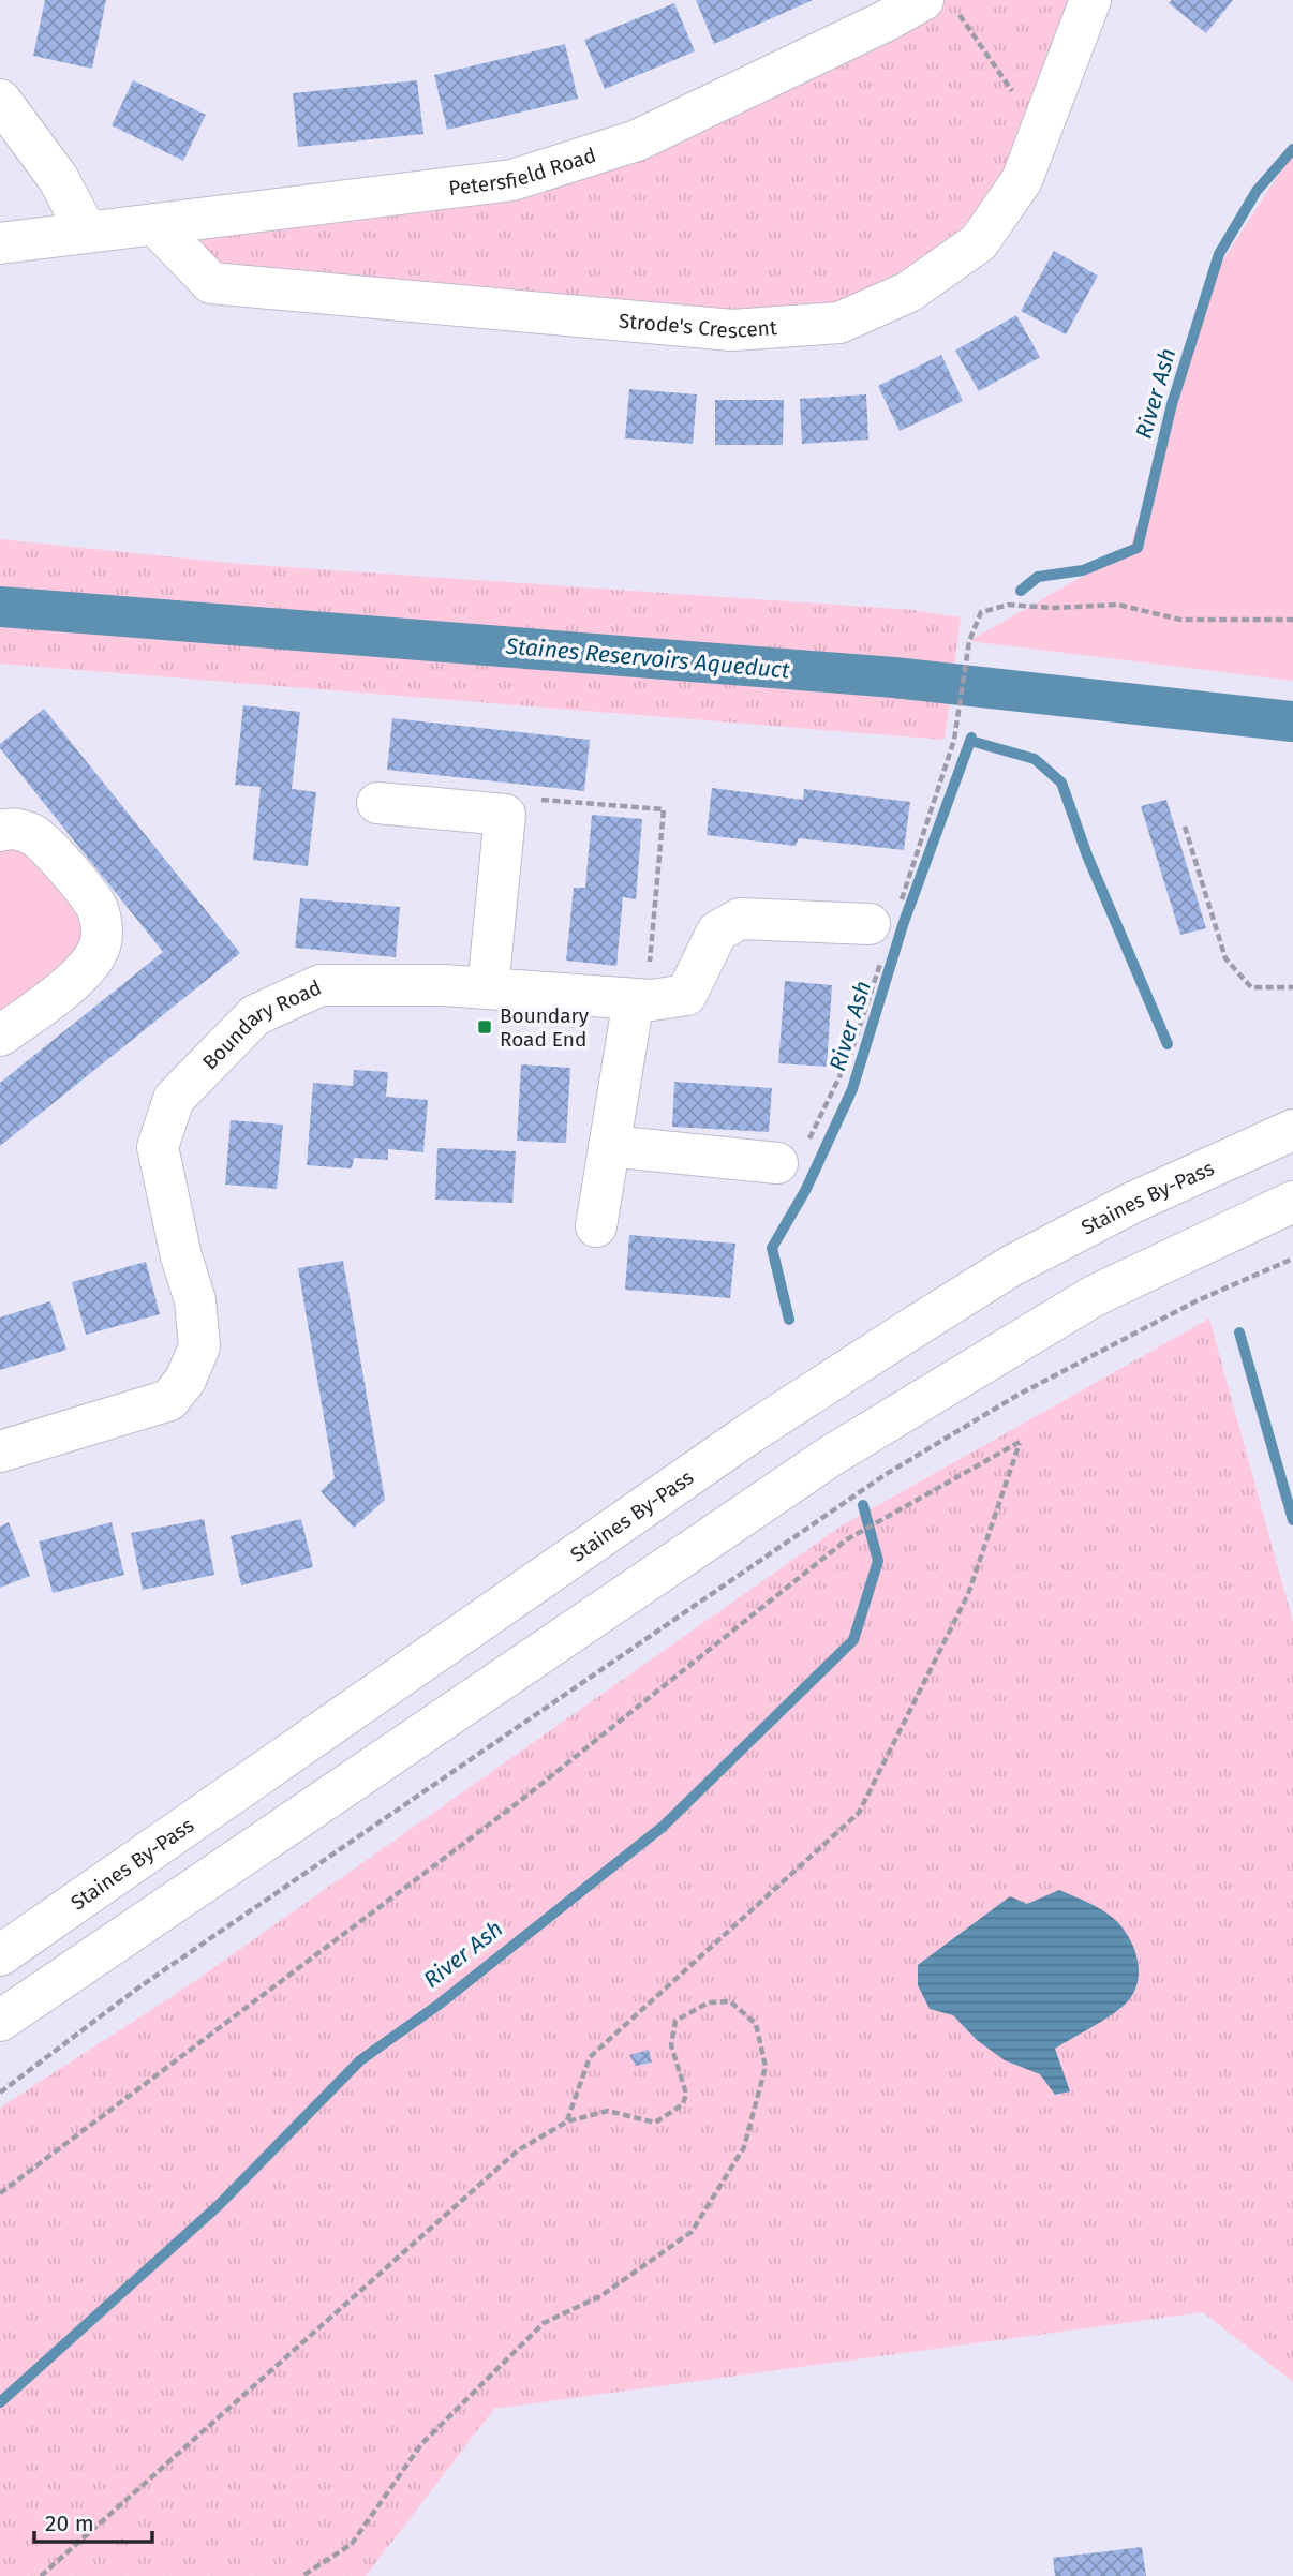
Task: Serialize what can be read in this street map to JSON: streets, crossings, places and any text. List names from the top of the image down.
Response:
{
  "streets": {
    "main road": [
      "Petersfield Road",
      "Strode's Crescent",
      "Boundary Road",
      "Staines By-Pass"
    ]
  },
  "crossings": [
    ["Petersfield Road", "Strode's Crescent"]
  ],
  "water": ["River Ash", "Staines Reservoirs Aqueduct"],
  "places": {
    "transit": ["Boundary Road End"]
  },
  "scale_bar": "20 m"
}
